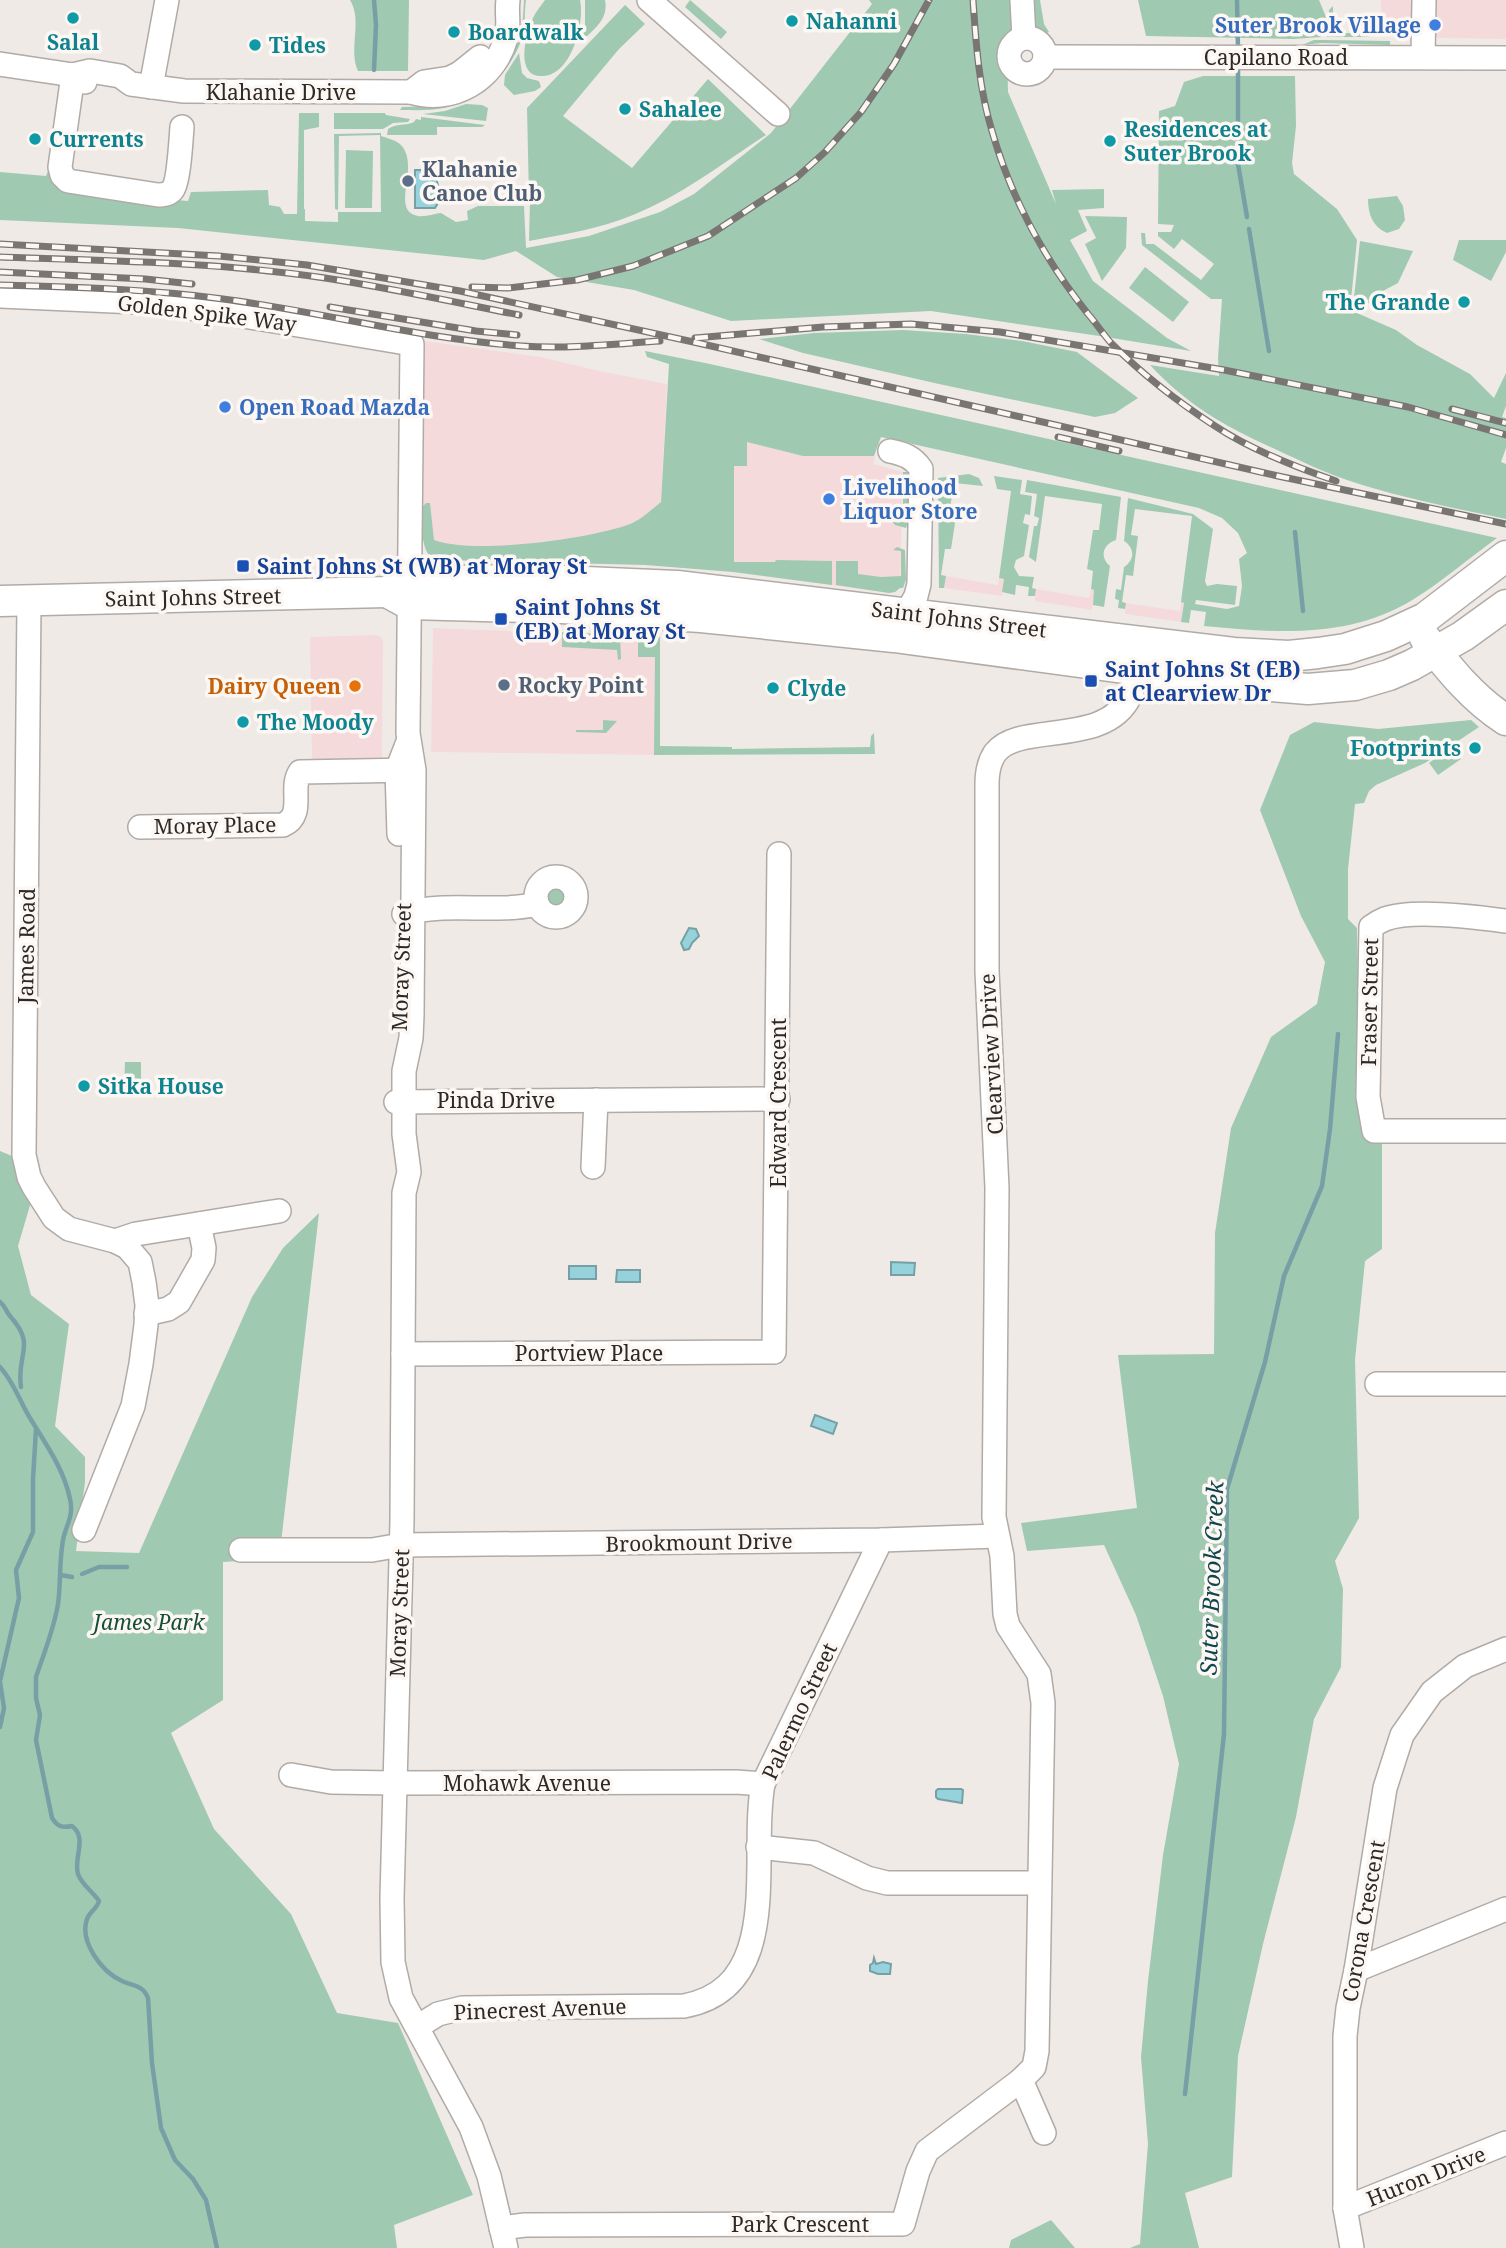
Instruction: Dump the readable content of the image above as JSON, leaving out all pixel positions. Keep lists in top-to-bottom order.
{
  "streets": {
    "main road": ["Saint Johns Street"],
    "street": [
      "Capilano Road",
      "Klahanie Drive",
      "Golden Spike Way",
      "Moray Place",
      "James Road",
      "Moray Street",
      "Fraser Street",
      "Clearview Drive",
      "Pinda Drive",
      "Edward Crescent",
      "Portview Place",
      "Brookmount Drive",
      "Palermo Street",
      "Mohawk Avenue",
      "Corona Crescent",
      "Pinecrest Avenue",
      "Huron Drive",
      "Park Crescent"
    ]
  },
  "crossings": [
    ["Golden Spike Way", "Moray Street"],
    ["Saint Johns Street", "James Road"],
    ["Saint Johns Street", "Moray Street"],
    ["Saint Johns Street", "Clearview Drive"],
    ["Moray Place", "Moray Street"],
    ["Moray Street", "Pinda Drive"],
    ["Moray Street", "Portview Place"],
    ["Moray Street", "Brookmount Drive"],
    ["Moray Street", "Mohawk Avenue"],
    ["Moray Street", "Pinecrest Avenue"],
    ["Moray Street", "Park Crescent"],
    ["Clearview Drive", "Brookmount Drive"],
    ["Clearview Drive", "Park Crescent"],
    ["Pinda Drive", "Edward Crescent"],
    ["Edward Crescent", "Portview Place"],
    ["Brookmount Drive", "Palermo Street"],
    ["Brookmount Drive", "Park Crescent"],
    ["Palermo Street", "Mohawk Avenue"],
    ["Palermo Street", "Pinecrest Avenue"],
    ["Corona Crescent", "Huron Drive"]
  ],
  "water": ["Suter Brook Creek"],
  "parks": ["James Park"],
  "places": {
    "other": [
      "Salal",
      "Nahanni",
      "Suter Brook Village",
      "Boardwalk",
      "Tides",
      "Sahalee",
      "Currents",
      "Residences at Suter Brook",
      "Klahanie Canoe Club",
      "The Grande",
      "Open Road Mazda",
      "Livelihood Liquor Store",
      "Rocky Point",
      "Dairy Queen",
      "Clyde",
      "The Moody",
      "Footprints",
      "Sitka House"
    ],
    "transit": ["Saint Johns St (WB) at Moray St", "Saint Johns St (EB) at Moray St", "Saint Johns St (EB) at Clearview Dr"]
  }
}
